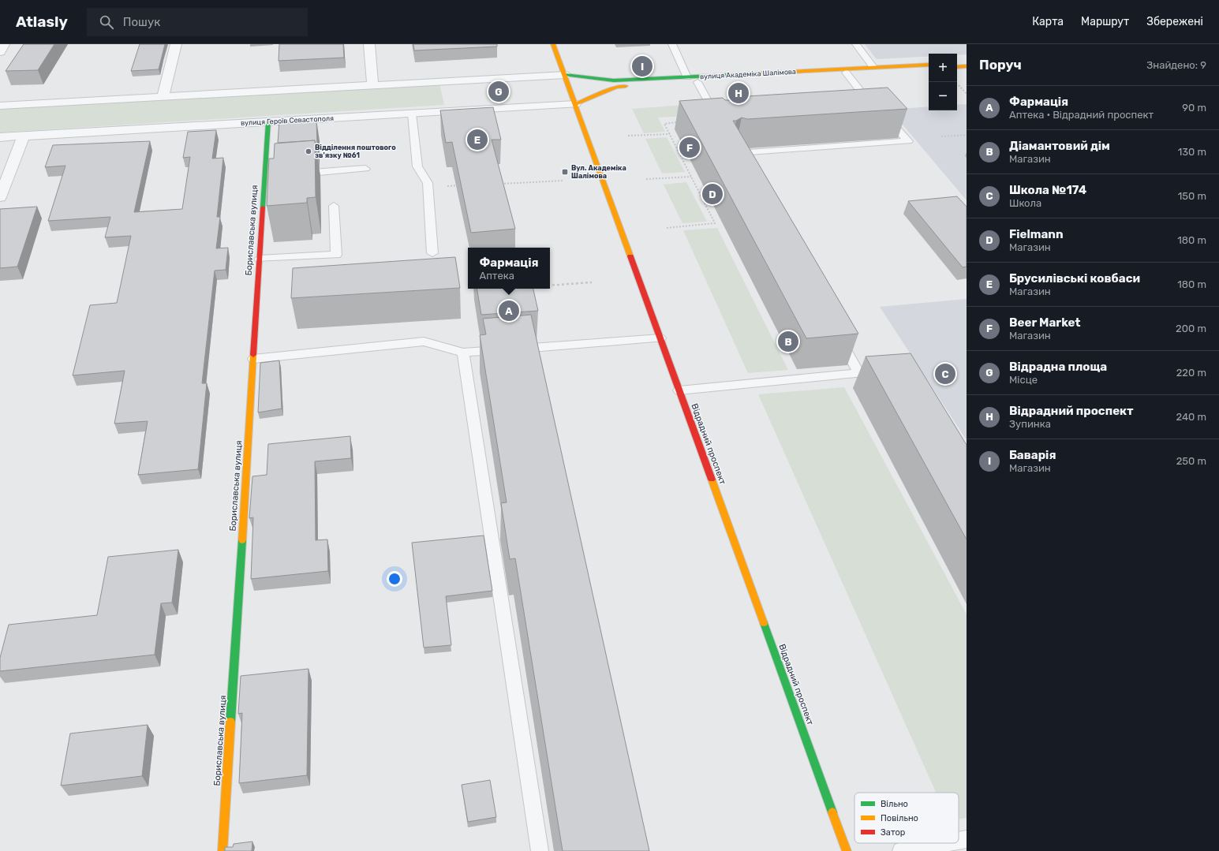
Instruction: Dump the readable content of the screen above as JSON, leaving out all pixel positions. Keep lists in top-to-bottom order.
{
  "streets": {
    "street": [
      "вулиця Академіка Шалімова",
      "вулиця Героїв Севастополя",
      "Бориславська вулиця",
      "Відрадний проспект"
    ]
  },
  "crossings": [
    ["вулиця Академіка Шалімова", "вулиця Героїв Севастополя"],
    ["вулиця Академіка Шалімова", "Відрадний проспект"],
    ["вулиця Героїв Севастополя", "Бориславська вулиця"],
    ["вулиця Героїв Севастополя", "Відрадний проспект"]
  ],
  "places": {
    "other": ["Відділення поштового зв'язку №61"],
    "transit": ["Вул. Академіка Шалімова"]
  },
  "legend": ["Вільно", "Повільно", "Затор"],
  "page": {
    "header": "Atlasly",
    "search": "Пошук",
    "nav": ["Карта", "Маршрут", "Збережені"],
    "heading": ["Поруч", "Знайдено: 9"],
    "map_buttons": ["+", "−"],
    "pins": [
      "I",
      "G",
      "H",
      "E",
      "F",
      "D",
      "A",
      "B",
      "C"
    ],
    "list": [
      {
        "mark": "A",
        "name": "Фармація",
        "note": "Аптека · Відрадний проспект",
        "value": "90 m"
      },
      {
        "mark": "B",
        "name": "Діамантовий дім",
        "note": "Магазин",
        "value": "130 m"
      },
      {
        "mark": "C",
        "name": "Школа №174",
        "note": "Школа",
        "value": "150 m"
      },
      {
        "mark": "D",
        "name": "Fielmann",
        "note": "Магазин",
        "value": "180 m"
      },
      {
        "mark": "E",
        "name": "Брусилівські ковбаси",
        "note": "Магазин",
        "value": "180 m"
      },
      {
        "mark": "F",
        "name": "Beer Market",
        "note": "Магазин",
        "value": "200 m"
      },
      {
        "mark": "G",
        "name": "Відрадна площа",
        "note": "Місце",
        "value": "220 m"
      },
      {
        "mark": "H",
        "name": "Відрадний проспект",
        "note": "Зупинка",
        "value": "240 m"
      },
      {
        "mark": "I",
        "name": "Баварія",
        "note": "Магазин",
        "value": "250 m"
      }
    ],
    "popup": ["Фармація", "Аптека"]
  }
}
